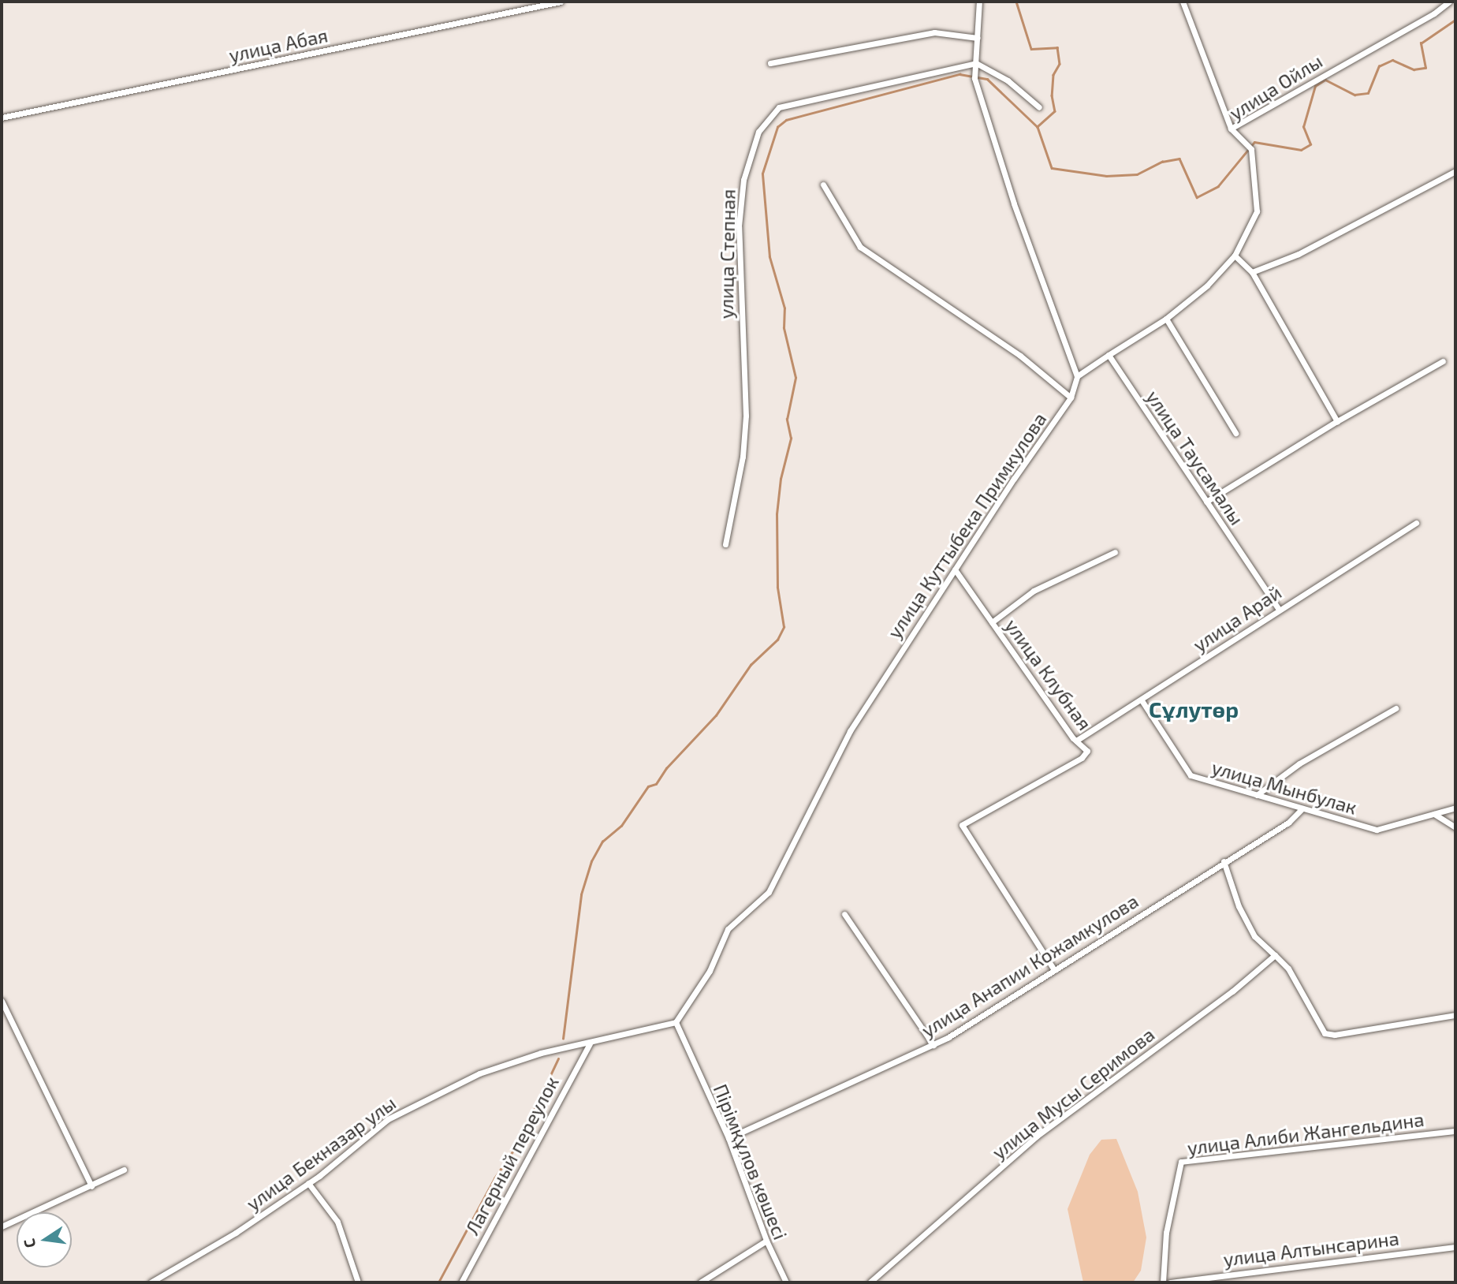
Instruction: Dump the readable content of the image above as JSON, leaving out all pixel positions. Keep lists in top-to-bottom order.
{
  "streets": {
    "street": [
      "улица Абая",
      "улица Ойлы",
      "улица Степная",
      "улица Таусамалы",
      "улица Куттыбека Примкулова",
      "улица Арай",
      "улица Клубная",
      "улица Мынбулак",
      "улица Анапии Кожамкулова",
      "улица Мусы Серимова",
      "улица Алиби Жангельдина",
      "улица Бекназар улы",
      "Лагерный переулок",
      "Пірімқұлов көшесі",
      "улица Алтынсарина"
    ]
  },
  "crossings": [
    ["улица Ойлы", "улица Таусамалы"],
    ["улица Таусамалы", "улица Арай"],
    ["улица Куттыбека Примкулова", "улица Клубная"],
    ["улица Куттыбека Примкулова", "улица Бекназар улы"],
    ["улица Куттыбека Примкулова", "Пірімқұлов көшесі"],
    ["улица Арай", "улица Клубная"],
    ["улица Арай", "улица Мынбулак"],
    ["улица Клубная", "улица Анапии Кожамкулова"],
    ["улица Мынбулак", "улица Анапии Кожамкулова"],
    ["улица Анапии Кожамкулова", "Пірімқұлов көшесі"],
    ["улица Бекназар улы", "Лагерный переулок"],
    ["улица Бекназар улы", "Пірімқұлов көшесі"]
  ],
  "districts": ["Сұлутөр"],
  "north": "left"
}
